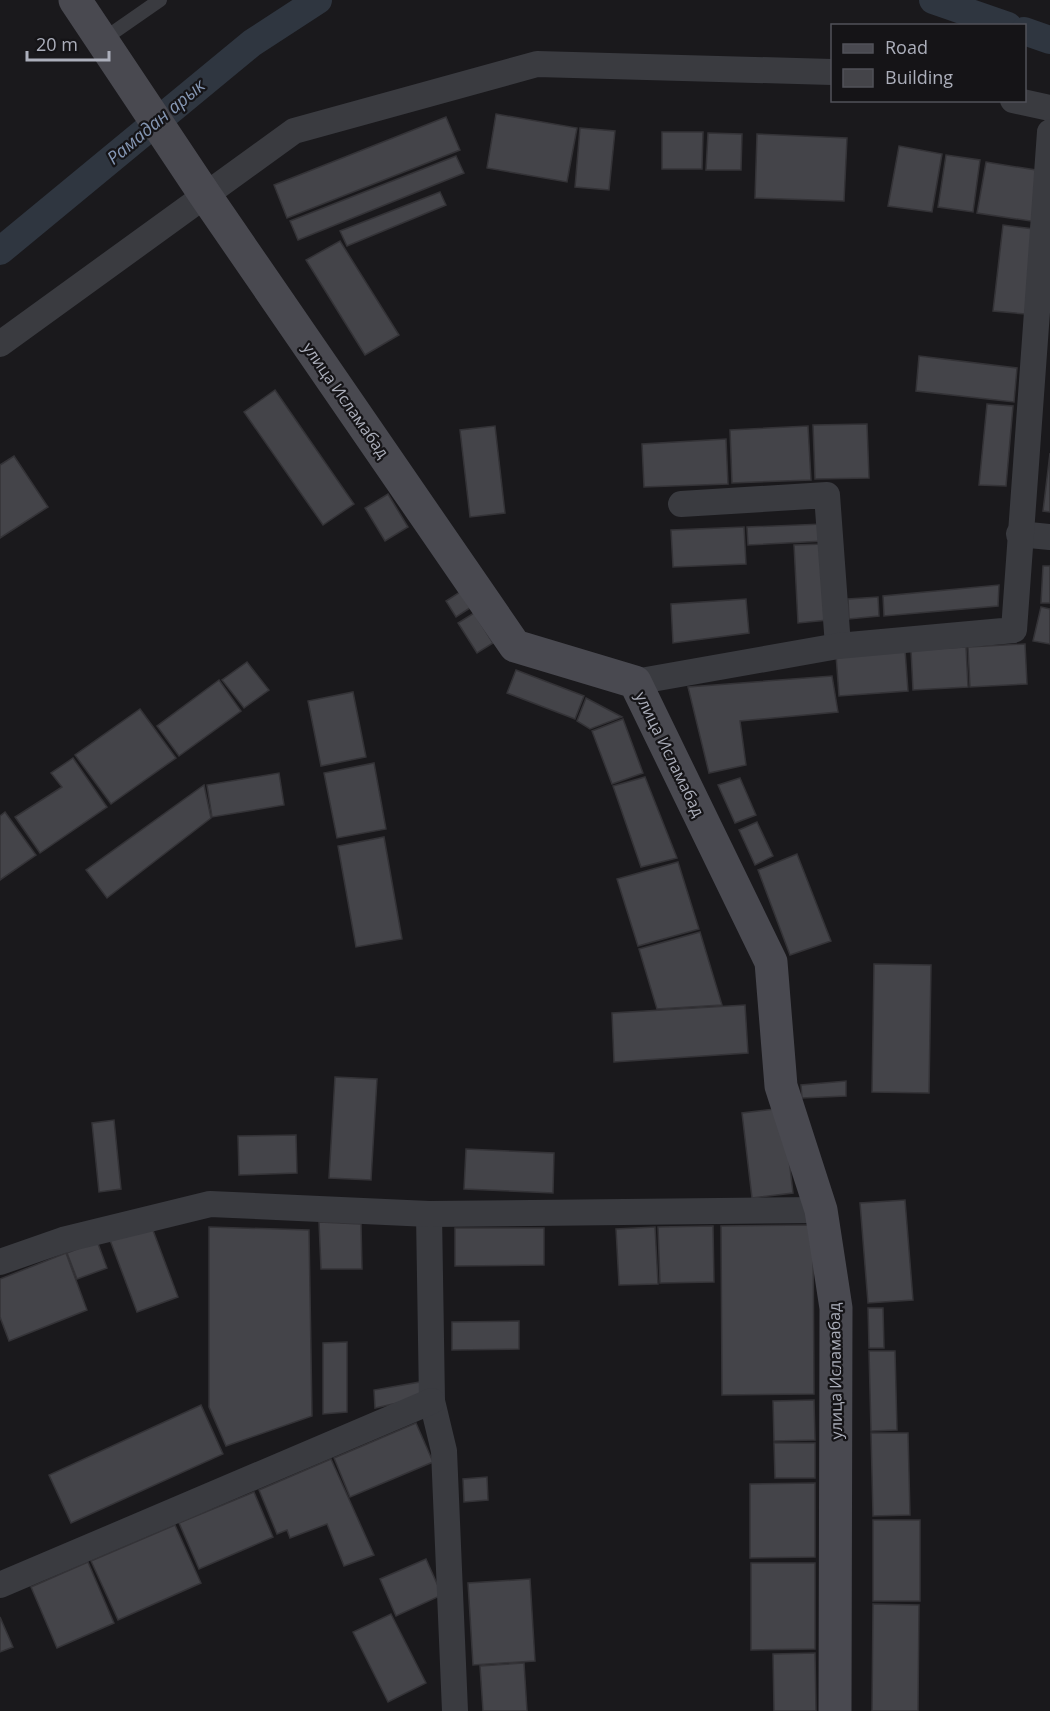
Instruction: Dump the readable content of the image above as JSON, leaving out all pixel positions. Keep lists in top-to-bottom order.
{
  "streets": {
    "street": ["улица Исламабад"]
  },
  "water": ["Рамадан арык"],
  "legend": ["Road", "Building"],
  "scale_bar": "20 m"
}
